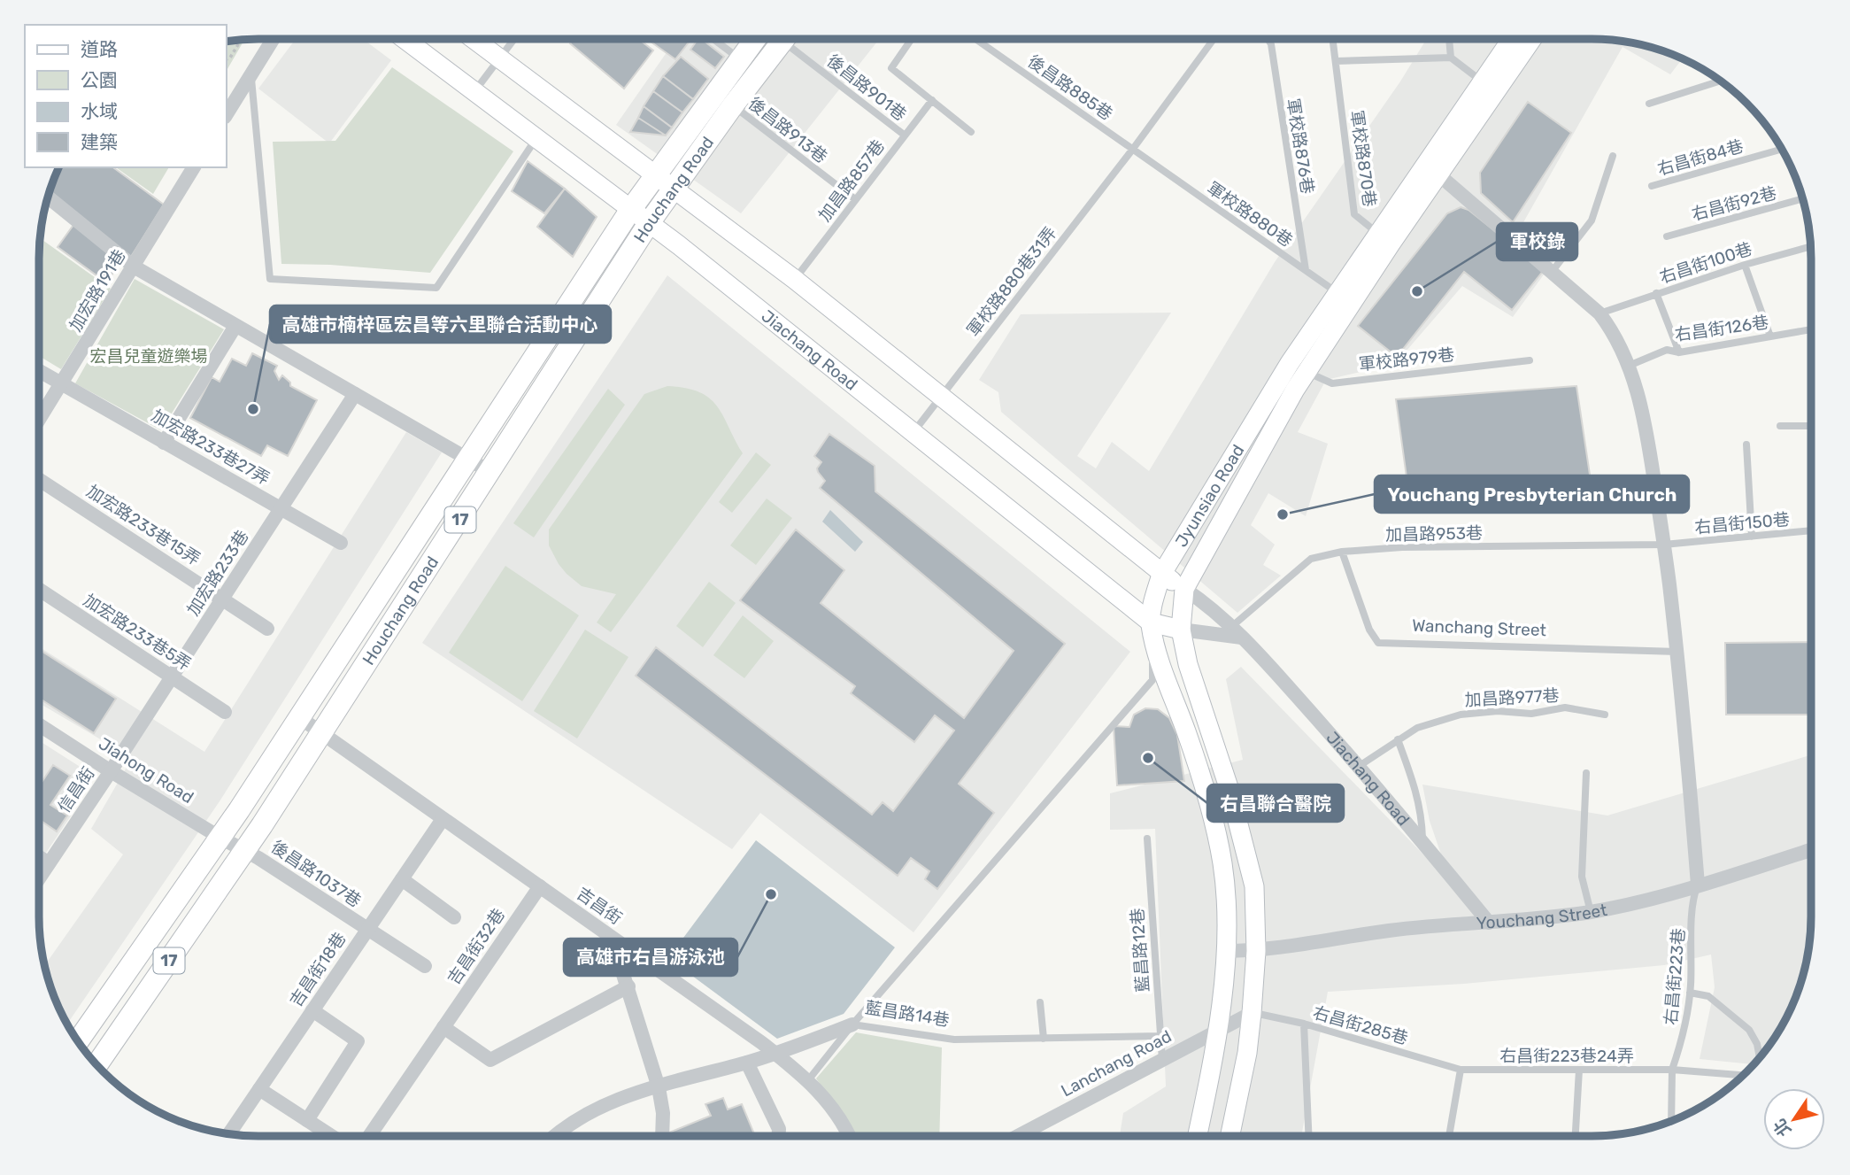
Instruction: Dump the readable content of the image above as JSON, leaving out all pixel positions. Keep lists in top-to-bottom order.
{
  "streets": {
    "main road": ["Houchang Road", "17"],
    "street": [
      "加宏路191巷",
      "Jiachang Road",
      "加宏路233巷27弄",
      "Jyunsiao Road",
      "加宏路233巷15弄",
      "加宏路233巷",
      "加宏路233巷5弄",
      "Jiahong Road",
      "信昌街",
      "後昌路1037巷",
      "吉昌街",
      "Youchang Street",
      "吉昌街32巷",
      "吉昌街18巷",
      "藍昌路14巷",
      "Lanchang Road"
    ],
    "lane": [
      "後昌路901巷",
      "後昌路885巷",
      "後昌路913巷",
      "軍校路876巷",
      "右昌街84巷",
      "軍校路870巷",
      "加昌路857巷",
      "右昌街92巷",
      "軍校路880巷",
      "右昌街100巷",
      "軍校路880巷31弄",
      "右昌街126巷",
      "軍校路979巷",
      "右昌街150巷",
      "加昌路953巷",
      "Wanchang Street",
      "加昌路977巷",
      "藍昌路12巷",
      "右昌街223巷",
      "右昌街285巷",
      "右昌街223巷24弄"
    ]
  },
  "crossings": [
    ["後昌路901巷", "加昌路857巷"],
    ["後昌路885巷", "軍校路880巷"],
    ["後昌路885巷", "軍校路880巷31弄"],
    ["後昌路913巷", "加昌路857巷"],
    ["後昌路913巷", "Houchang Road"],
    ["軍校路876巷", "軍校路880巷"],
    ["軍校路870巷", "Jyunsiao Road"],
    ["加昌路857巷", "Jiachang Road"],
    ["Houchang Road", "Jiachang Road"],
    ["Houchang Road", "Jiahong Road"],
    ["Houchang Road", "後昌路1037巷"],
    ["Houchang Road", "吉昌街"],
    ["軍校路880巷", "軍校路880巷31弄"],
    ["軍校路880巷", "Jyunsiao Road"],
    ["軍校路880巷31弄", "Jiachang Road"],
    ["加宏路191巷", "加宏路233巷27弄"],
    ["Jiachang Road", "Jyunsiao Road"],
    ["Jiachang Road", "加昌路953巷"],
    ["Jiachang Road", "加昌路977巷"],
    ["Jiachang Road", "Youchang Street"],
    ["軍校路979巷", "Jyunsiao Road"],
    ["加宏路233巷27弄", "加宏路233巷"],
    ["Jyunsiao Road", "Youchang Street"],
    ["Jyunsiao Road", "Lanchang Road"],
    ["右昌街150巷", "加昌路953巷"],
    ["加宏路233巷15弄", "加宏路233巷"],
    ["加昌路953巷", "Wanchang Street"],
    ["加宏路233巷", "加宏路233巷5弄"],
    ["加宏路233巷", "Jiahong Road"],
    ["加宏路233巷", "信昌街"],
    ["Jiahong Road", "信昌街"],
    ["Jiahong Road", "後昌路1037巷"],
    ["後昌路1037巷", "吉昌街18巷"],
    ["吉昌街", "吉昌街32巷"],
    ["吉昌街", "吉昌街18巷"],
    ["吉昌街", "藍昌路14巷"],
    ["Youchang Street", "右昌街223巷"],
    ["藍昌路12巷", "藍昌路14巷"],
    ["藍昌路12巷", "Lanchang Road"],
    ["右昌街223巷", "右昌街223巷24弄"],
    ["右昌街285巷", "右昌街223巷24弄"],
    ["右昌街285巷", "Lanchang Road"]
  ],
  "parks": ["宏昌兒童遊樂場"],
  "places": [
    "軍校錄",
    "高雄市楠梓區宏昌等六里聯合活動中心",
    "Youchang Presbyterian Church",
    "右昌聯合醫院",
    "高雄市右昌游泳池"
  ],
  "legend": [
    "道路",
    "公園",
    "水域",
    "建築"
  ],
  "north": "bottom left"
}
